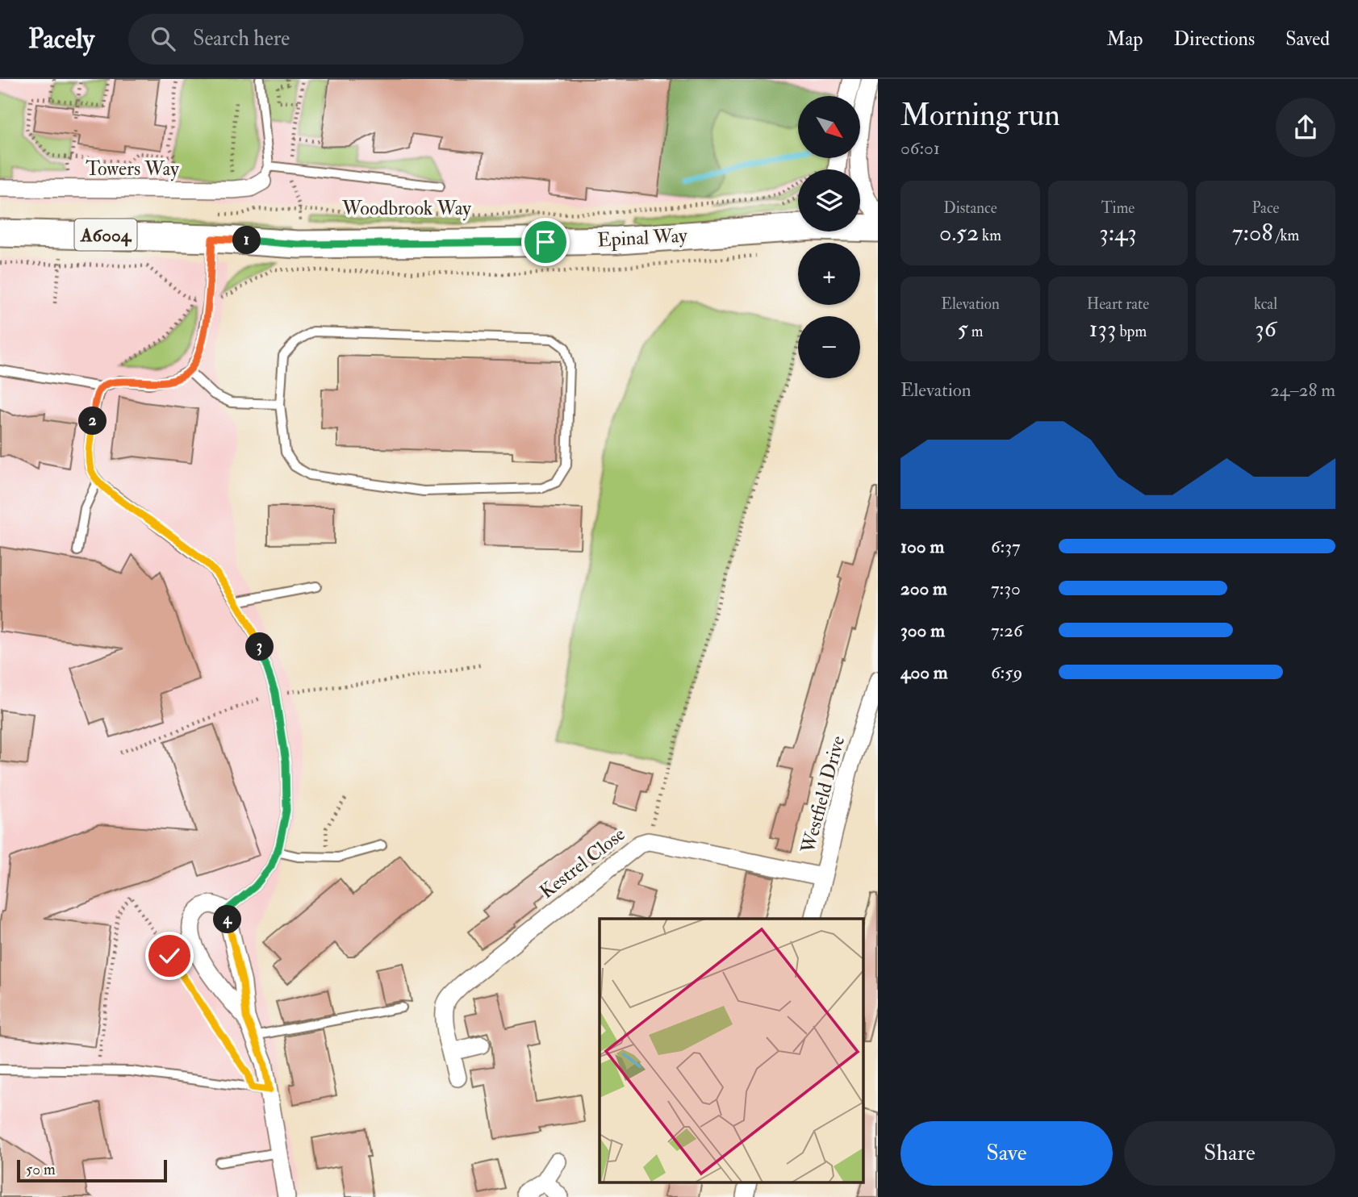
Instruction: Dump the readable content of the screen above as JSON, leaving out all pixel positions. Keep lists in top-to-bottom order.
{
  "streets": {
    "main road": ["A6004", "Epinal Way"],
    "street": ["Towers Way", "Westfield Drive", "Kestrel Close"]
  },
  "crossings": [
    ["Westfield Drive", "Kestrel Close"]
  ],
  "scale_bar": "50 m",
  "north": "bottom right",
  "page": {
    "header": "Pacely",
    "search": "Search here",
    "nav": ["Map", "Directions", "Saved"],
    "heading": ["Morning run", "06:01"],
    "map_buttons": ["+", "−"],
    "stats": [
      ["Distance", "0.52 km"],
      ["Time", "3:43"],
      ["Pace", "7:08 /km"],
      ["Elevation", "5 m"],
      ["Heart rate", "133 bpm"],
      ["kcal", "36"]
    ],
    "pins": [
      "1",
      "2",
      "3",
      "4"
    ],
    "chart": ["Elevation", "24–28 m"],
    "list": [
      {
        "name": "100 m",
        "note": "6:37"
      },
      {
        "name": "200 m",
        "note": "7:30"
      },
      {
        "name": "300 m",
        "note": "7:26"
      },
      {
        "name": "400 m",
        "note": "6:59"
      }
    ],
    "buttons": ["Save", "Share"],
    "scale": "50 m"
  }
}
